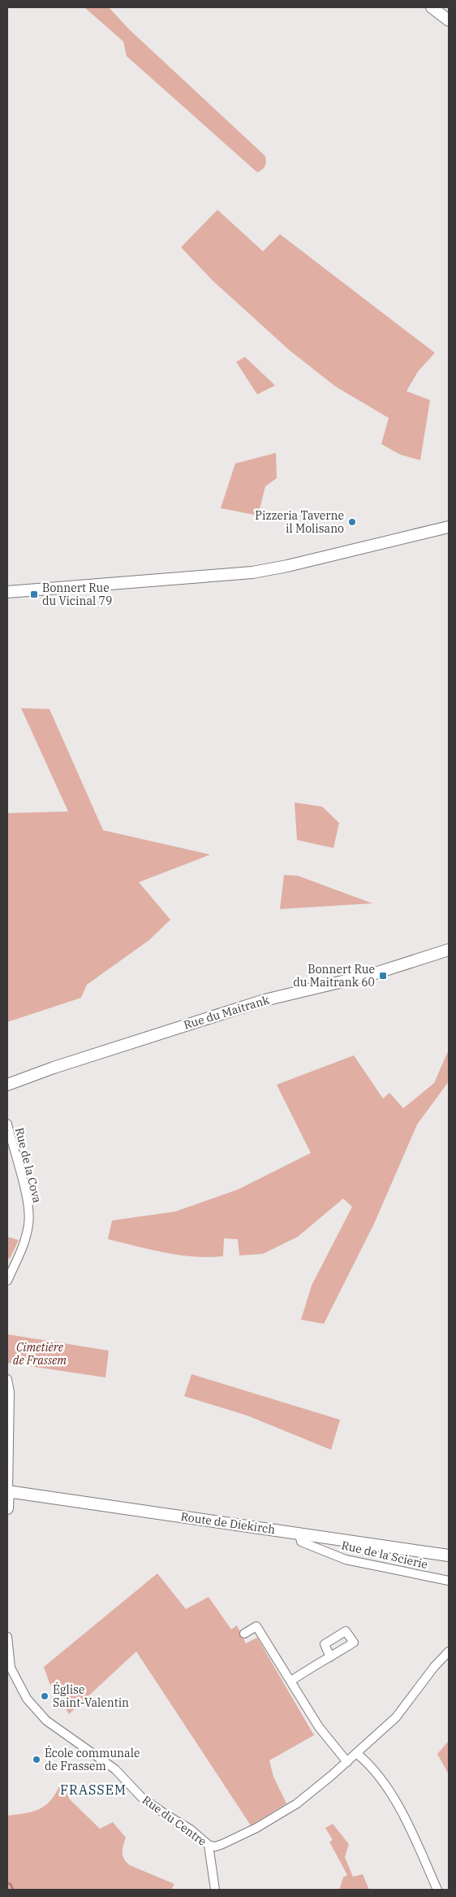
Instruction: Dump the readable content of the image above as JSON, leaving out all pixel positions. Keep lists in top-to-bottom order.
{
  "streets": {
    "street": [
      "Rue du Maitrank",
      "Rue de la Cova",
      "Route de Diekirch",
      "Rue de la Scierie",
      "Rue du Centre"
    ]
  },
  "crossings": [
    ["Route de Diekirch", "Rue de la Scierie"]
  ],
  "districts": ["FRASSEM"],
  "parks": ["Cimetière de Frassem"],
  "places": {
    "other": ["Pizzeria Taverne il Molisano", "Église Saint-Valentin", "École communale de Frassem"],
    "transit": ["Bonnert Rue du Vicinal 79", "Bonnert Rue du Maitrank 60"]
  }
}
